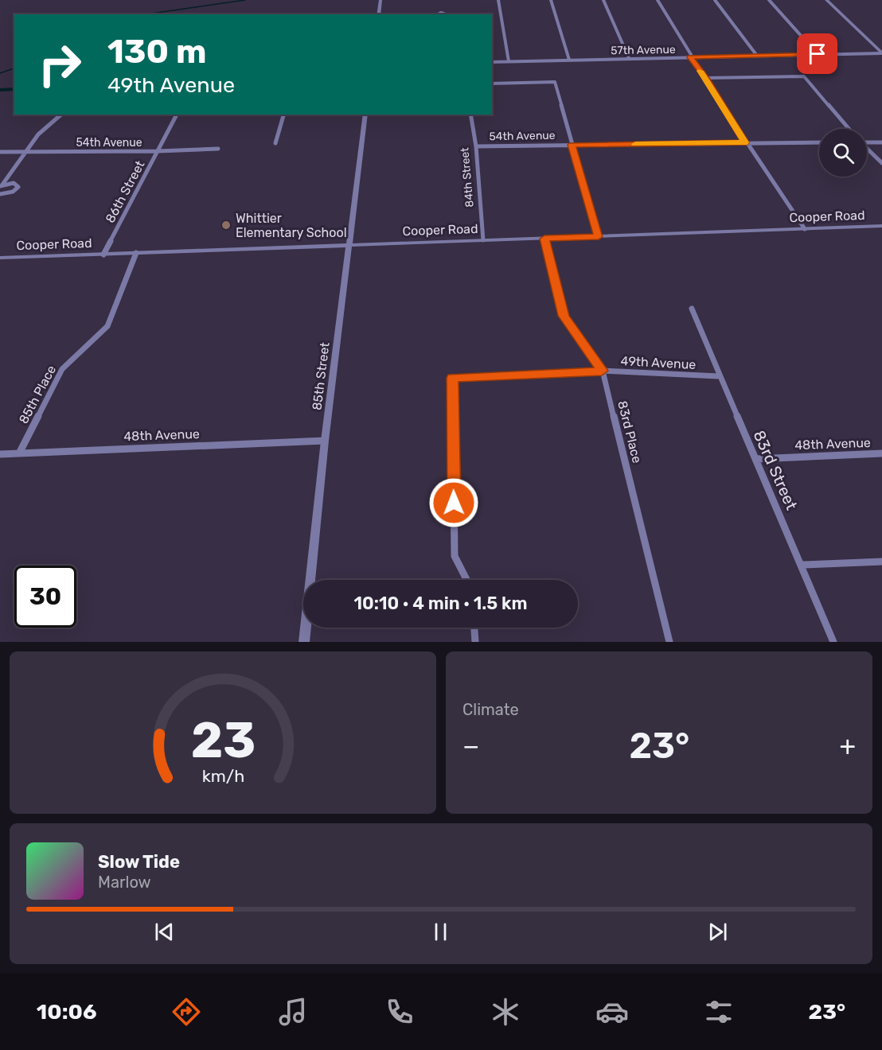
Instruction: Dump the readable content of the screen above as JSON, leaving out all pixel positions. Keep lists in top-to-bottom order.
{
  "streets": {
    "street": [
      "57th Avenue",
      "54th Avenue",
      "84th Street",
      "86th Street",
      "Cooper Road",
      "49th Avenue",
      "85th Street",
      "85th Place",
      "83rd Place",
      "48th Avenue",
      "83rd Street"
    ]
  },
  "crossings": [
    ["54th Avenue", "84th Street"],
    ["54th Avenue", "86th Street"],
    ["84th Street", "Cooper Road"],
    ["86th Street", "Cooper Road"],
    ["Cooper Road", "85th Street"],
    ["Cooper Road", "85th Place"],
    ["Cooper Road", "83rd Place"],
    ["49th Avenue", "83rd Place"],
    ["49th Avenue", "83rd Street"],
    ["85th Street", "48th Avenue"],
    ["85th Place", "48th Avenue"],
    ["48th Avenue", "83rd Street"]
  ],
  "places": ["Whittier Elementary School"],
  "page": {
    "turn": ["130 m", "49th Avenue"],
    "limit": "30",
    "trip": "10:10 · 4 min · 1.5 km",
    "tile": "Climate",
    "heat": ["−", "23°", "+"],
    "song": ["Slow Tide", "Marlow"],
    "tabs": ["10:06", "23°"],
    "gauge": ["23", "km/h"]
  }
}
